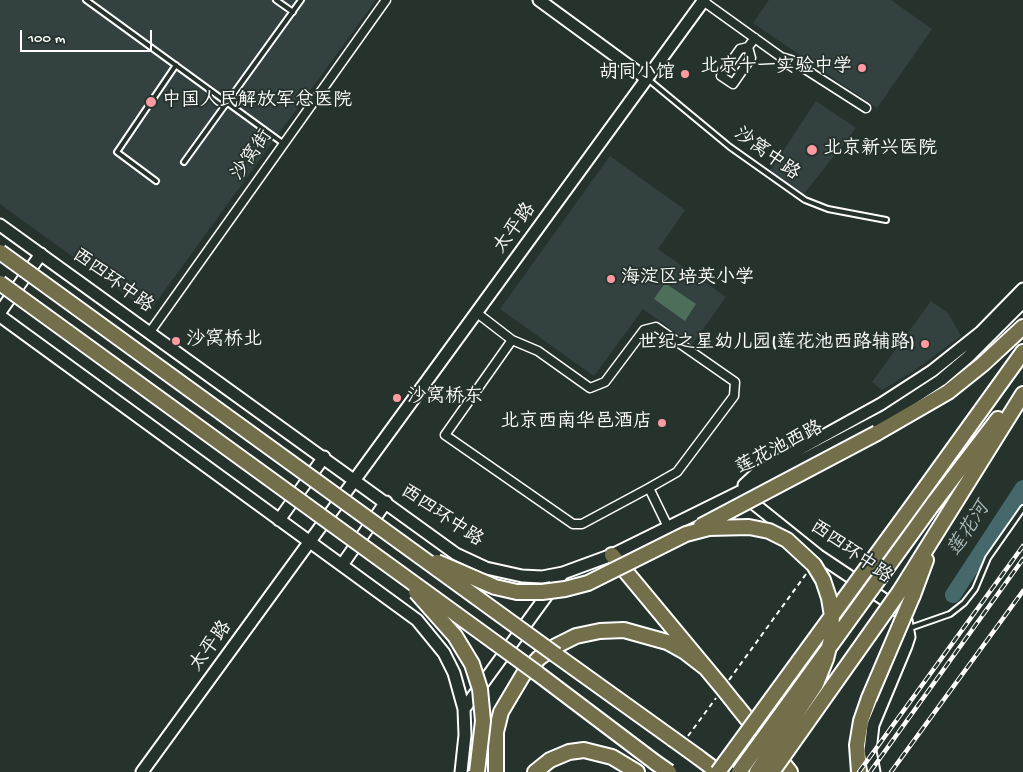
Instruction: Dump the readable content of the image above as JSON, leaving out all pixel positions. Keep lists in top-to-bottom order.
{
  "streets": {
    "street": [
      "沙窝街",
      "太平路",
      "西四环中路",
      "莲花池西路"
    ],
    "lane": ["沙窝中路"]
  },
  "crossings": [
    ["沙窝中路", "太平路"],
    ["沙窝街", "西四环中路"],
    ["太平路", "西四环中路"],
    ["西四环中路", "莲花池西路"]
  ],
  "water": ["莲花河"],
  "places": [
    "北京十一实验中学",
    "胡同小馆",
    "中国人民解放军总医院",
    "北京新兴医院",
    "海淀区培英小学",
    "沙窝桥北",
    "世纪之星幼儿园(莲花池西路辅路)",
    "沙窝桥东",
    "北京西南华邑酒店"
  ],
  "scale_bar": "100 m"
}
